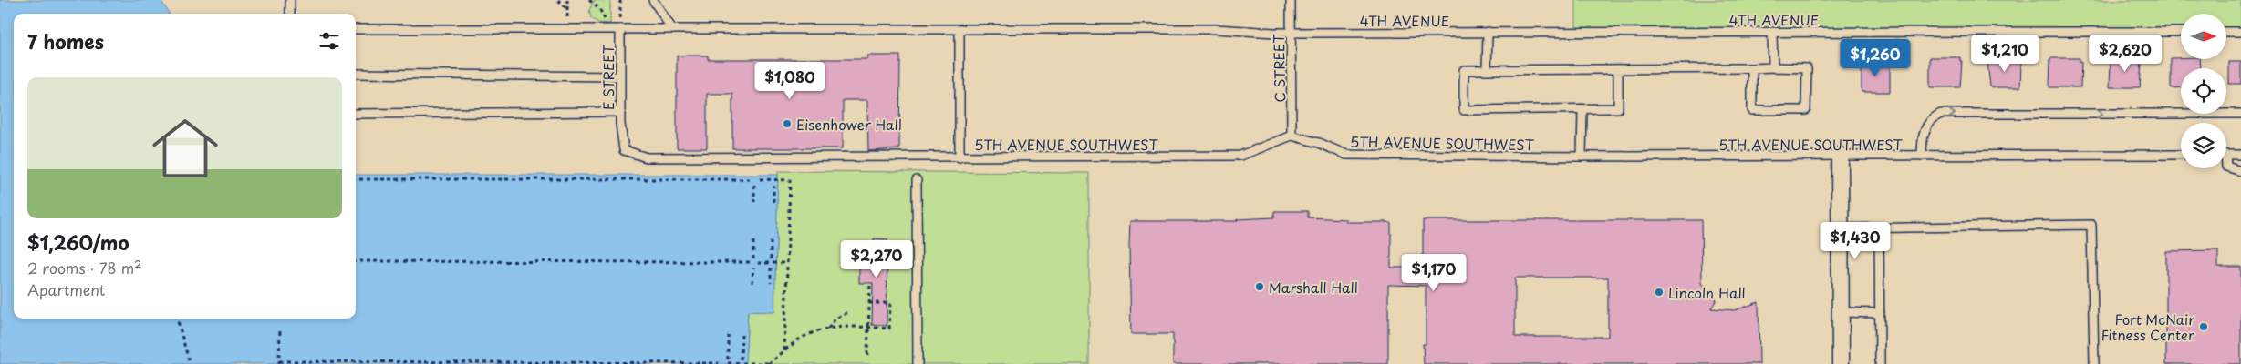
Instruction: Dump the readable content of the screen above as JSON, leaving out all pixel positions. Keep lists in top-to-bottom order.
{
  "streets": {
    "lane": [
      "4TH AVENUE",
      "C STREET",
      "E STREET",
      "5TH AVENUE SOUTHWEST"
    ]
  },
  "crossings": [
    ["4TH AVENUE", "C STREET"],
    ["4TH AVENUE", "E STREET"],
    ["C STREET", "5TH AVENUE SOUTHWEST"],
    ["E STREET", "5TH AVENUE SOUTHWEST"]
  ],
  "places": [
    "Eisenhower Hall",
    "Marshall Hall",
    "Lincoln Hall",
    "Fort McNair Fitness Center"
  ],
  "north": "right",
  "page": {
    "heading": "7 homes",
    "price": [
      "$1,210",
      "$2,620",
      "$1,260",
      "$1,080",
      "$1,430",
      "$2,270",
      "$1,170"
    ],
    "list": [
      {
        "name": "$1,260/mo",
        "note": "2 rooms · 78 m² · Apartment"
      }
    ]
  }
}
